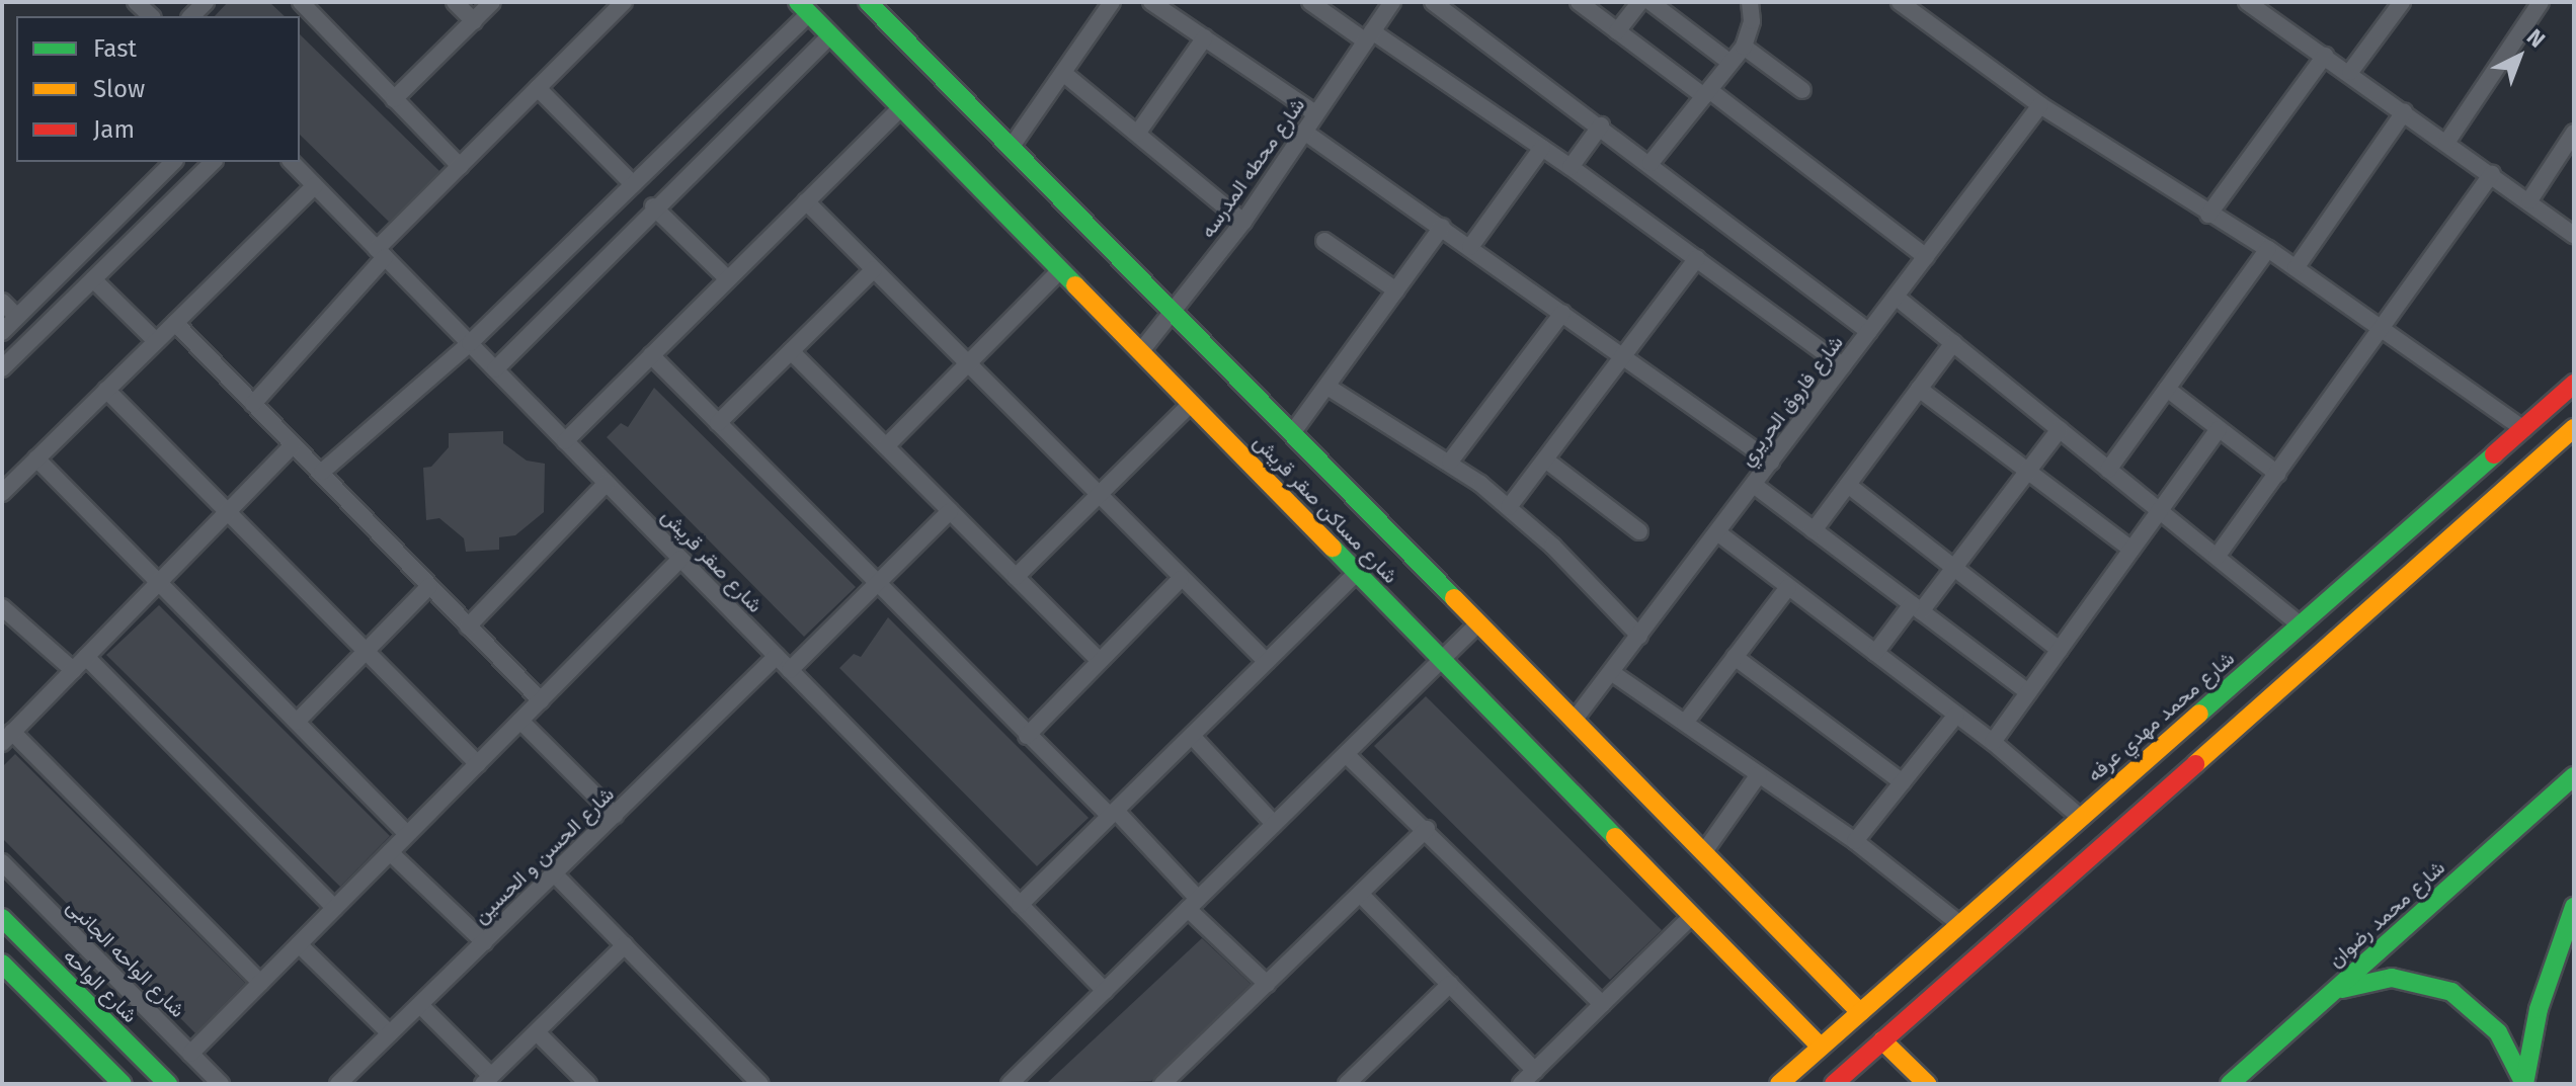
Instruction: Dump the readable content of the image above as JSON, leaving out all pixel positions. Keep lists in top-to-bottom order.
{
  "streets": {
    "street": [
      "شارع محطه المدرسه",
      "شارع فاروق الحريري",
      "شارع مساكن صقر قريش",
      "شارع صقر قريش",
      "شارع محمد مهدي عرفه",
      "شارع الحسن و الحسين",
      "شارع محمد رضوان",
      "شارع الواحه الجانبى",
      "شارع الواحه"
    ]
  },
  "crossings": [
    ["شارع محطه المدرسه", "شارع مساكن صقر قريش"],
    ["شارع فاروق الحريري", "شارع مساكن صقر قريش"],
    ["شارع مساكن صقر قريش", "شارع محمد مهدي عرفه"],
    ["شارع صقر قريش", "شارع الحسن و الحسين"]
  ],
  "legend": ["Fast", "Slow", "Jam"],
  "north": "top right"
}
